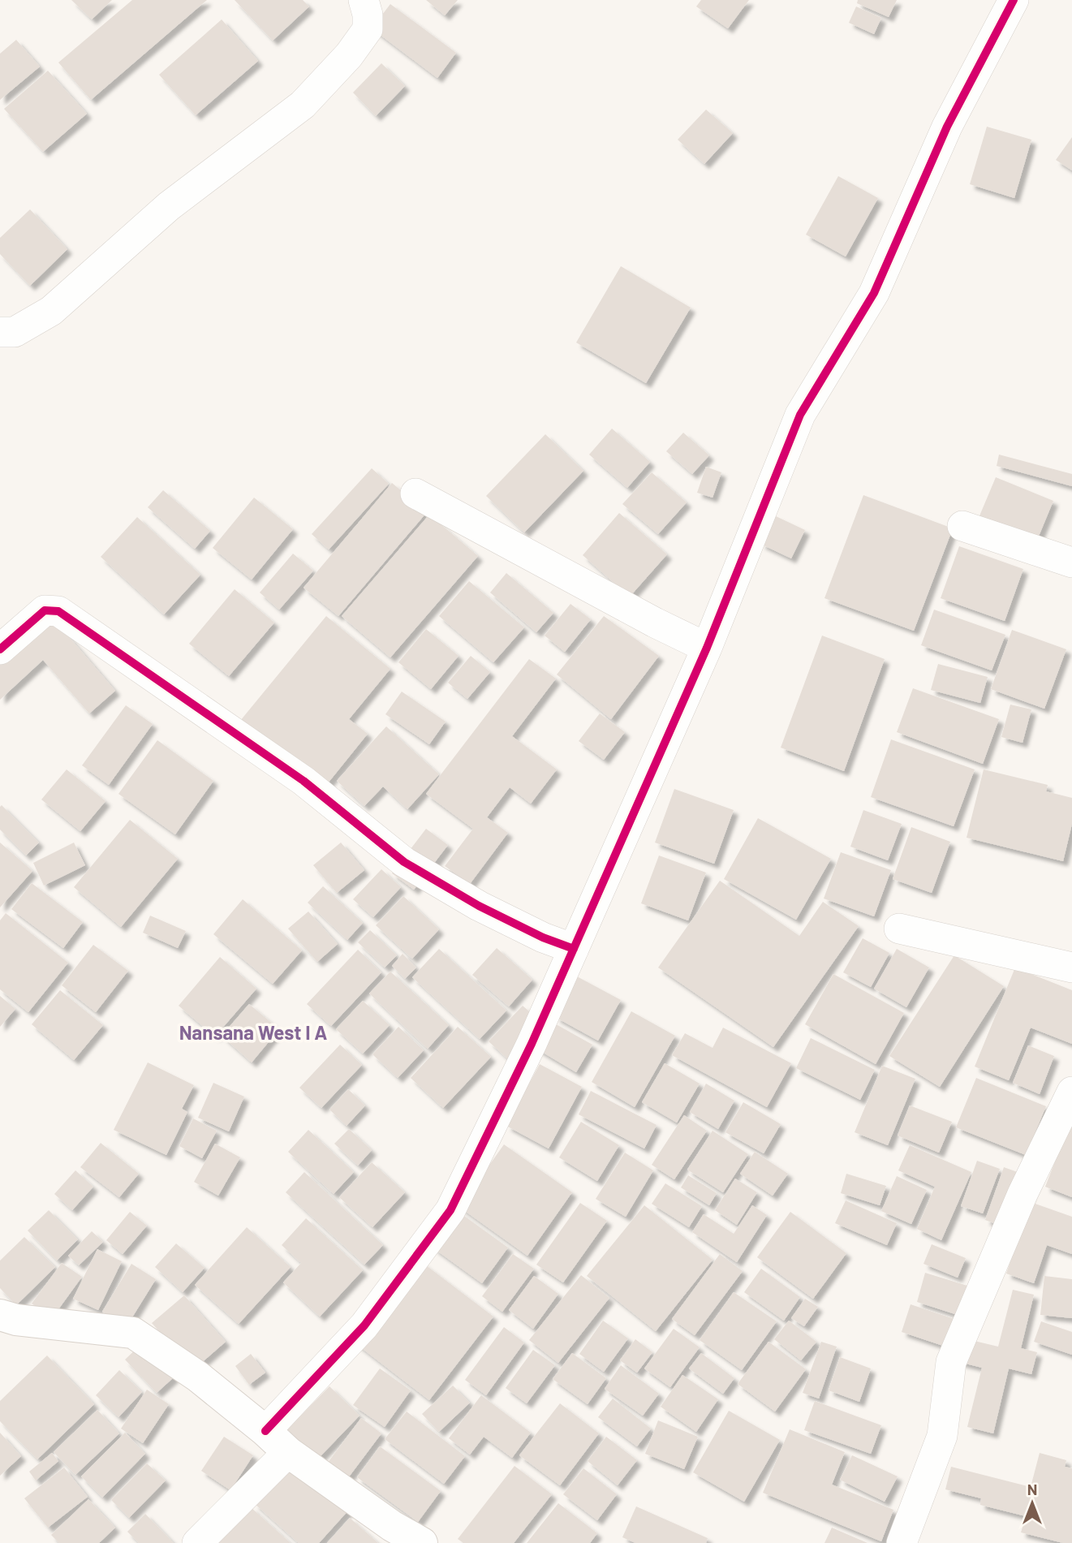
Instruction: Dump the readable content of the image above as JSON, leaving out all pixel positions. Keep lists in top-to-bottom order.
{
  "districts": ["Nansana West I A"],
  "north": "top"
}
